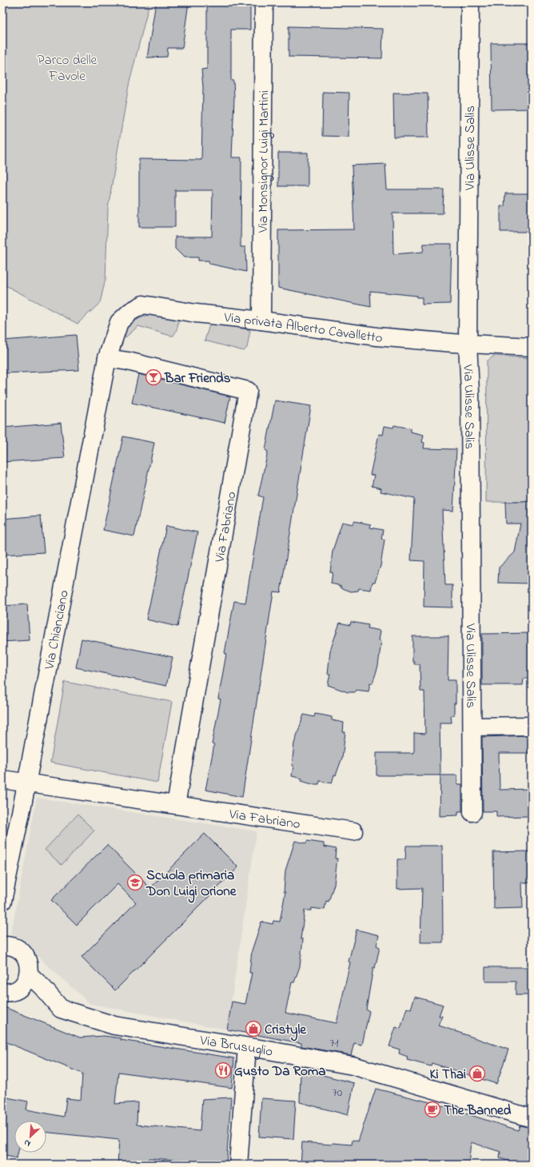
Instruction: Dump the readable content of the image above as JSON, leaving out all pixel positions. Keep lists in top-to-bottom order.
{
  "streets": {
    "street": [
      "Via Ulisse Salis",
      "Via Monsignor Luigi Martini",
      "Via privata Alberto Cavalletto",
      "Via Fabriano",
      "Via Chianciano",
      "Via Brusuglio"
    ]
  },
  "crossings": [
    ["Via Ulisse Salis", "Via privata Alberto Cavalletto"],
    ["Via Monsignor Luigi Martini", "Via privata Alberto Cavalletto"],
    ["Via privata Alberto Cavalletto", "Via Fabriano"],
    ["Via privata Alberto Cavalletto", "Via Chianciano"],
    ["Via Fabriano", "Via Chianciano"]
  ],
  "parks": ["Parco delle Favole"],
  "places": {
    "bar": ["Bar Friends"],
    "school or university": ["Scuola primaria Don Luigi Orione"],
    "shop": ["Cristyle", "Ki Thai"],
    "restaurant": ["Gusto Da Roma"],
    "cafe": ["The Banned"]
  },
  "house_numbers": ["71", "70"],
  "north": "bottom left"
}
